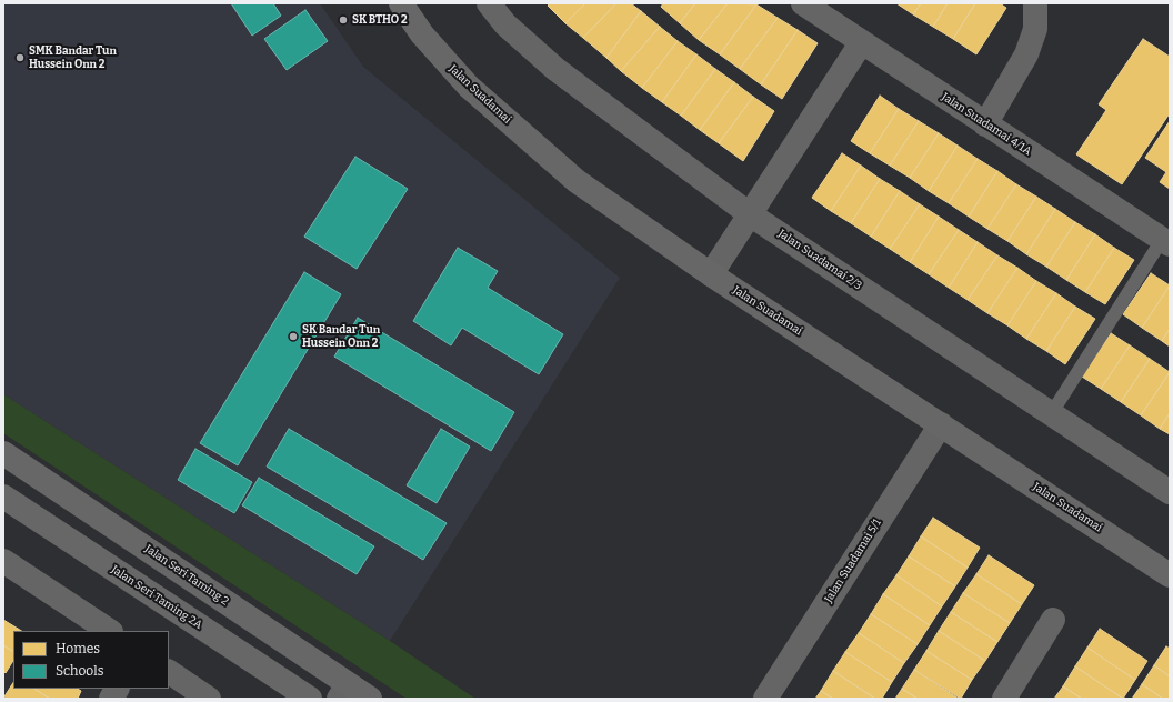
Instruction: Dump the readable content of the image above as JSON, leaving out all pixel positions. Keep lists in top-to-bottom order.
{
  "streets": {
    "street": [
      "Jalan Suadamai",
      "Jalan Suadamai 4/1A",
      "Jalan Suadamai 2/3",
      "Jalan Suadamai 5/1",
      "Jalan Seri Taming 2",
      "Jalan Seri Taming 2A"
    ]
  },
  "crossings": [
    ["Jalan Suadamai", "Jalan Suadamai 5/1"]
  ],
  "places": ["SK BTHO 2", "SMK Bandar Tun Hussein Onn 2", "SK Bandar Tun Hussein Onn 2"],
  "legend": ["Homes", "Schools"]
}
